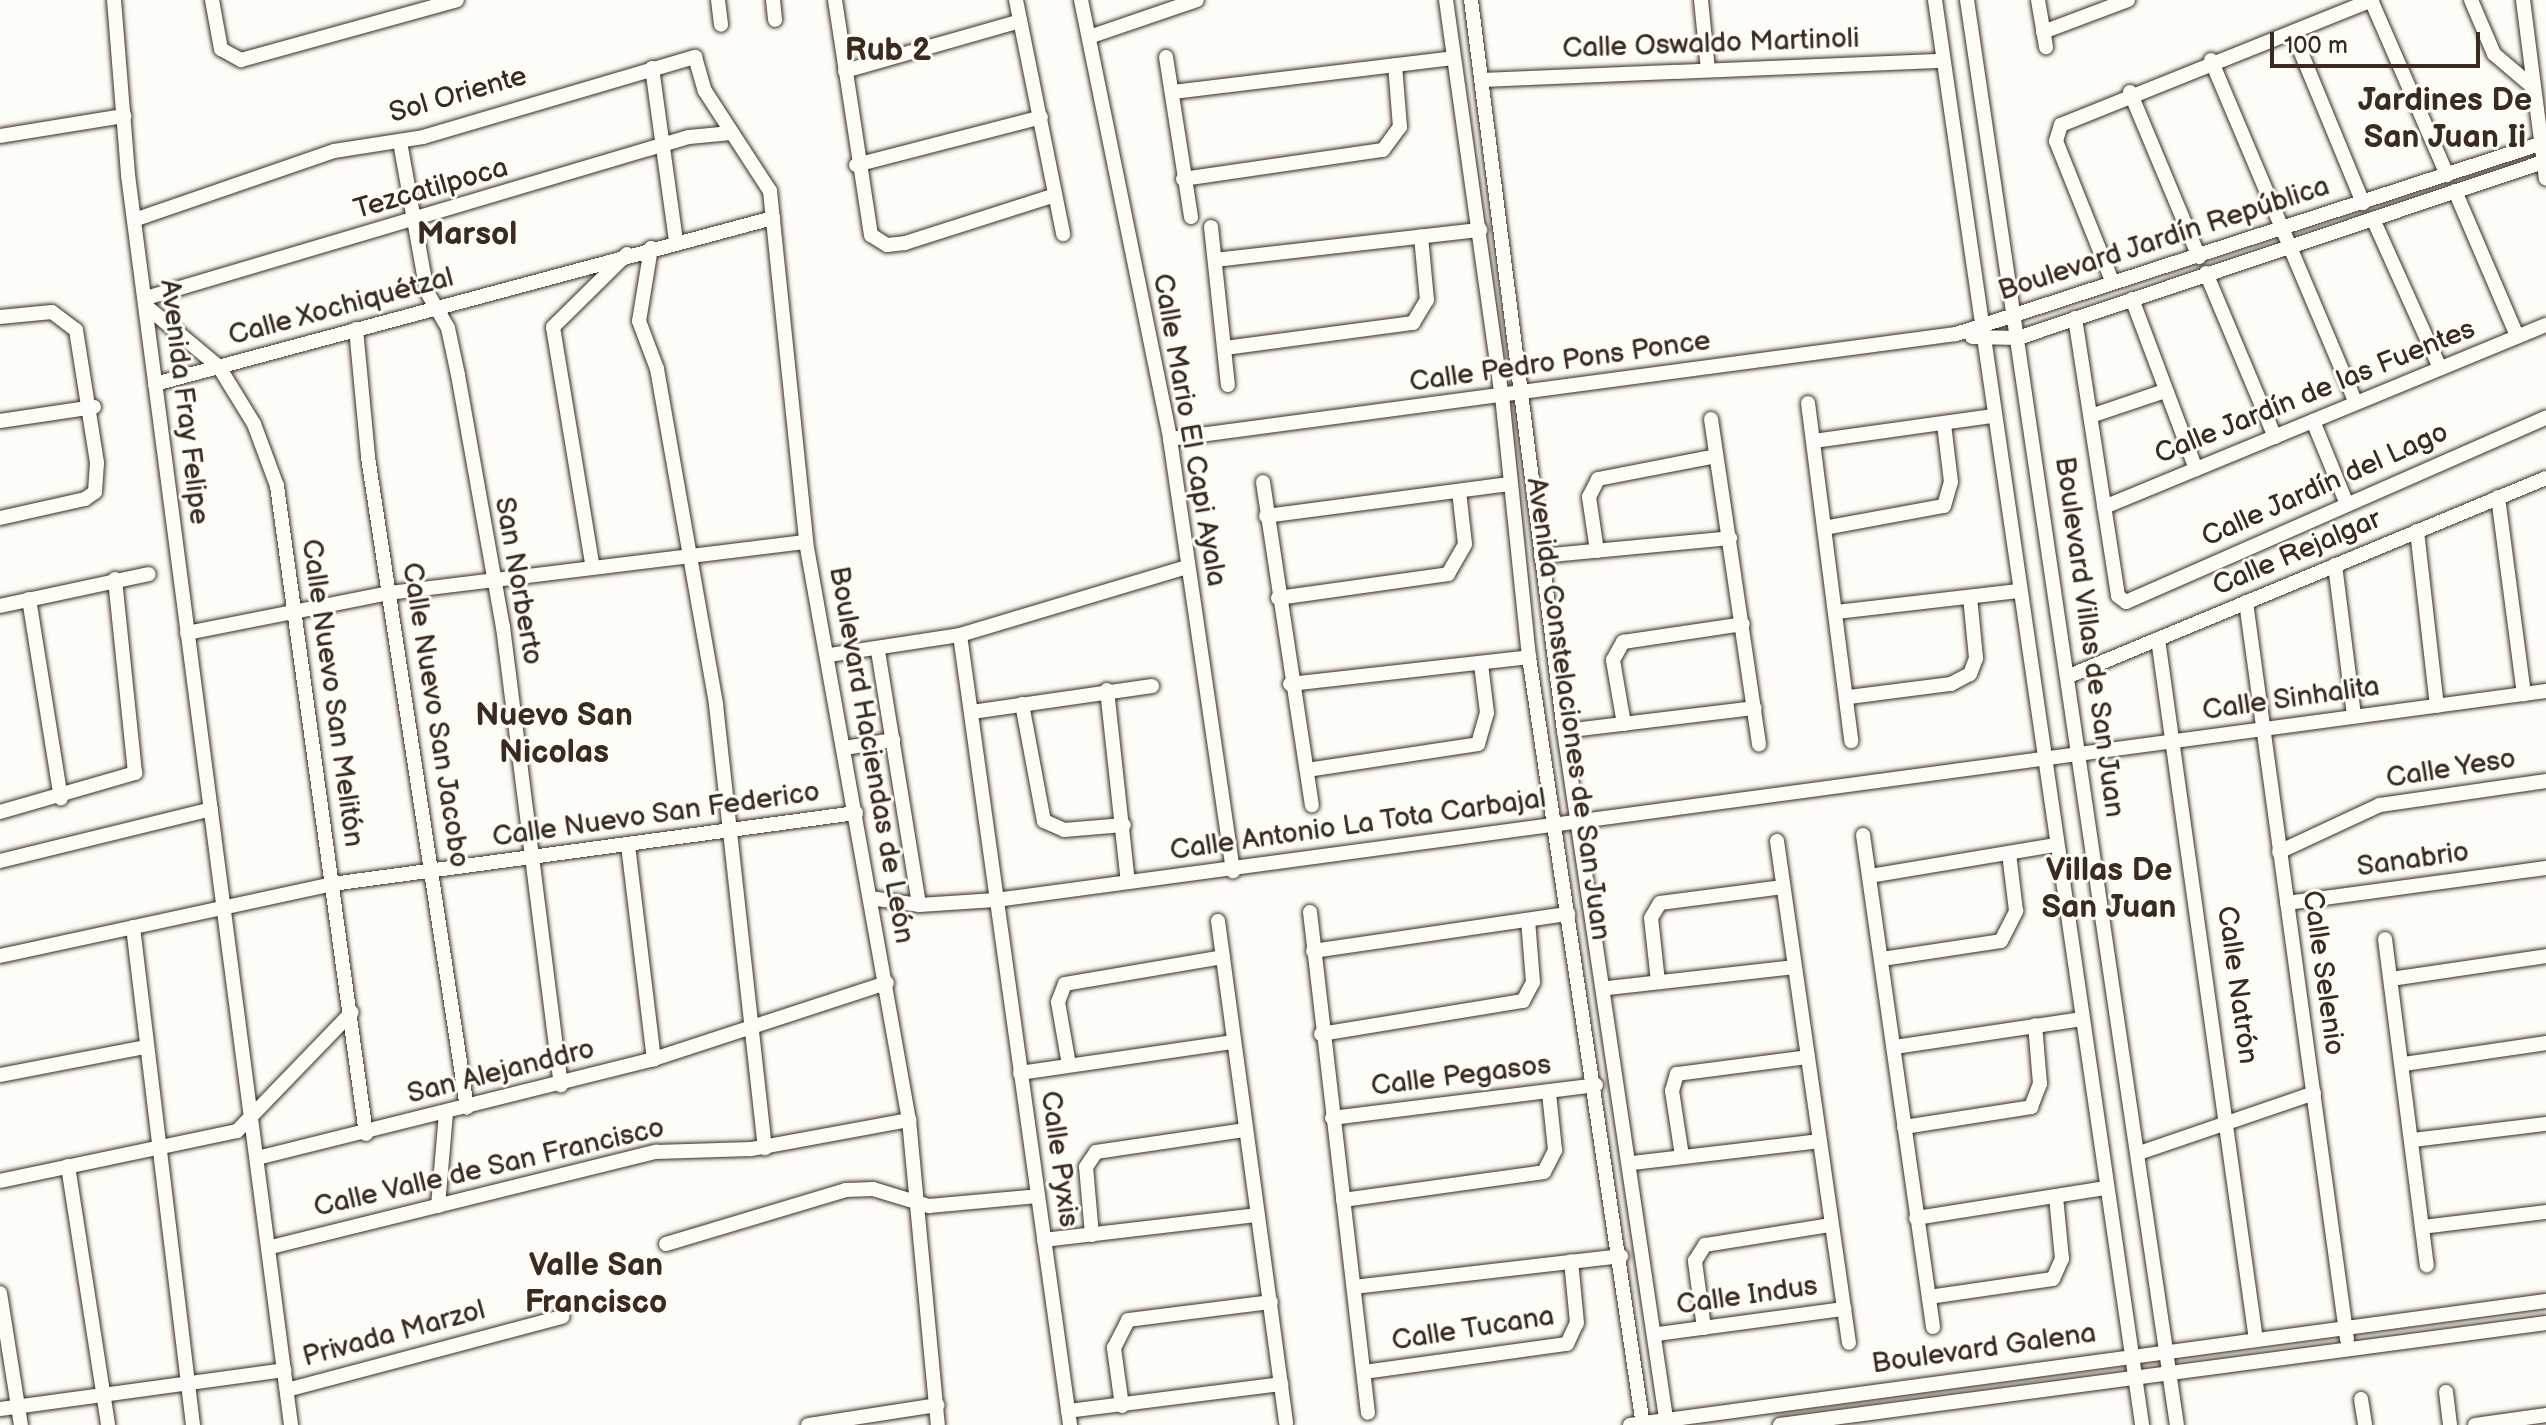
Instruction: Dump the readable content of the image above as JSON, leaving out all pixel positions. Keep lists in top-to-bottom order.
{
  "streets": {
    "street": [
      "Calle Oswaldo Martinoli",
      "Sol Oriente",
      "Tezcatilpoca",
      "Boulevard Jardín República",
      "Calle Xochiquétzal",
      "Calle Pedro Pons Ponce",
      "Calle Jardín de las Fuentes",
      "Avenida Fray Felipe",
      "Calle Mario El Capi Ayala",
      "Calle Jardín del Lago",
      "Calle Rejalgar",
      "San Norberto",
      "Boulevard Villas de San Juan",
      "Calle Nuevo San Melitón",
      "Calle Sinhalita",
      "Avenida Constelaciones de San Juan",
      "Calle Nuevo San Jacobo",
      "Boulevard Haciendas de León",
      "Calle Yeso",
      "Calle Nuevo San Federico",
      "Calle Antonio La Tota Carbajal",
      "Sanabrio",
      "Calle Selenio",
      "Calle Natrón",
      "San Alejanddro",
      "Calle Pegasos",
      "Calle Pyxis",
      "Calle Valle de San Francisco",
      "Calle Indus",
      "Calle Tucana",
      "Privada Marzol",
      "Boulevard Galena"
    ]
  },
  "crossings": [
    ["Calle Oswaldo Martinoli", "Avenida Constelaciones de San Juan"],
    ["Sol Oriente", "Avenida Fray Felipe"],
    ["Sol Oriente", "San Norberto"],
    ["Sol Oriente", "Boulevard Haciendas de León"],
    ["Tezcatilpoca", "Avenida Fray Felipe"],
    ["Tezcatilpoca", "San Norberto"],
    ["Tezcatilpoca", "Calle Nuevo San Melitón"],
    ["Tezcatilpoca", "Boulevard Haciendas de León"],
    ["Boulevard Jardín República", "Calle Pedro Pons Ponce"],
    ["Boulevard Jardín República", "Boulevard Villas de San Juan"],
    ["Calle Xochiquétzal", "Avenida Fray Felipe"],
    ["Calle Xochiquétzal", "San Norberto"],
    ["Calle Xochiquétzal", "Calle Nuevo San Melitón"],
    ["Calle Xochiquétzal", "Calle Nuevo San Jacobo"],
    ["Calle Xochiquétzal", "Boulevard Haciendas de León"],
    ["Calle Pedro Pons Ponce", "Calle Mario El Capi Ayala"],
    ["Calle Pedro Pons Ponce", "Avenida Constelaciones de San Juan"],
    ["Calle Jardín de las Fuentes", "Calle Jardín del Lago"],
    ["Avenida Fray Felipe", "Calle Nuevo San Melitón"],
    ["Avenida Fray Felipe", "Calle Nuevo San Federico"],
    ["Avenida Fray Felipe", "San Alejanddro"],
    ["Avenida Fray Felipe", "Calle Valle de San Francisco"],
    ["Avenida Fray Felipe", "Privada Marzol"],
    ["Calle Mario El Capi Ayala", "Calle Antonio La Tota Carbajal"],
    ["Calle Rejalgar", "Boulevard Villas de San Juan"],
    ["Calle Rejalgar", "Calle Selenio"],
    ["Calle Rejalgar", "Calle Natrón"],
    ["San Norberto", "Calle Nuevo San Federico"],
    ["San Norberto", "San Alejanddro"],
    ["Boulevard Villas de San Juan", "Calle Sinhalita"],
    ["Boulevard Villas de San Juan", "Boulevard Galena"],
    ["Calle Nuevo San Melitón", "Calle Nuevo San Federico"],
    ["Calle Nuevo San Melitón", "San Alejanddro"],
    ["Calle Sinhalita", "Calle Antonio La Tota Carbajal"],
    ["Calle Sinhalita", "Calle Selenio"],
    ["Calle Sinhalita", "Calle Natrón"],
    ["Avenida Constelaciones de San Juan", "Calle Antonio La Tota Carbajal"],
    ["Avenida Constelaciones de San Juan", "Calle Pegasos"],
    ["Avenida Constelaciones de San Juan", "Calle Indus"],
    ["Avenida Constelaciones de San Juan", "Calle Tucana"],
    ["Avenida Constelaciones de San Juan", "Boulevard Galena"],
    ["Calle Nuevo San Jacobo", "Calle Nuevo San Federico"],
    ["Calle Nuevo San Jacobo", "San Alejanddro"],
    ["Boulevard Haciendas de León", "Calle Nuevo San Federico"],
    ["Boulevard Haciendas de León", "Calle Antonio La Tota Carbajal"],
    ["Boulevard Haciendas de León", "San Alejanddro"],
    ["Boulevard Haciendas de León", "Calle Valle de San Francisco"],
    ["Calle Yeso", "Calle Selenio"],
    ["Calle Antonio La Tota Carbajal", "Calle Pyxis"],
    ["Sanabrio", "Calle Selenio"],
    ["Calle Selenio", "Boulevard Galena"],
    ["Calle Natrón", "Boulevard Galena"]
  ],
  "districts": [
    "Rub 2",
    "Jardines De San Juan Ii",
    "Marsol",
    "Nuevo San Nicolas",
    "Villas De San Juan",
    "Valle San Francisco"
  ],
  "scale_bar": "100 m"
}
